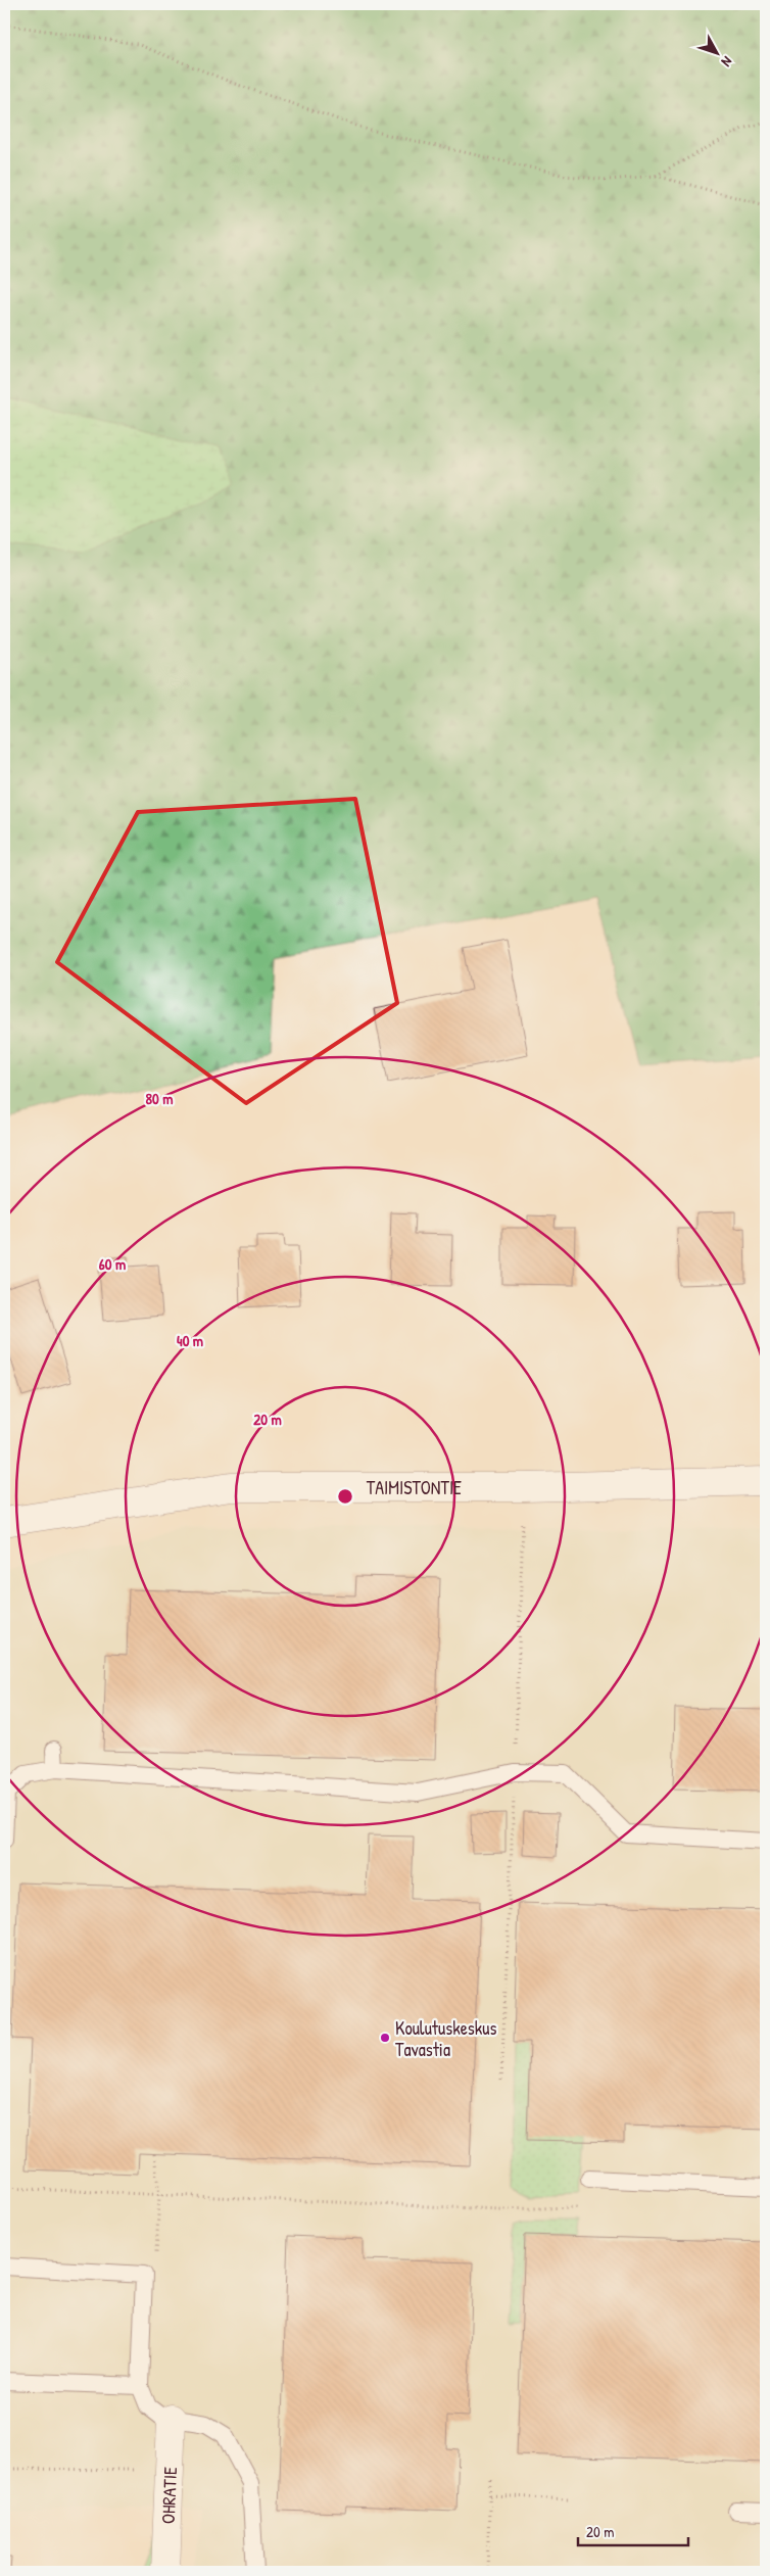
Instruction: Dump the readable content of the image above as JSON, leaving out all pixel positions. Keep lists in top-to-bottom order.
{
  "streets": {
    "street": ["TAIMISTONTIE", "OHRATIE"]
  },
  "places": ["Koulutuskeskus Tavastia"],
  "scale_bar": "20 m",
  "north": "bottom right",
  "rings": [
    "80 m",
    "60 m",
    "40 m",
    "20 m"
  ]
}
